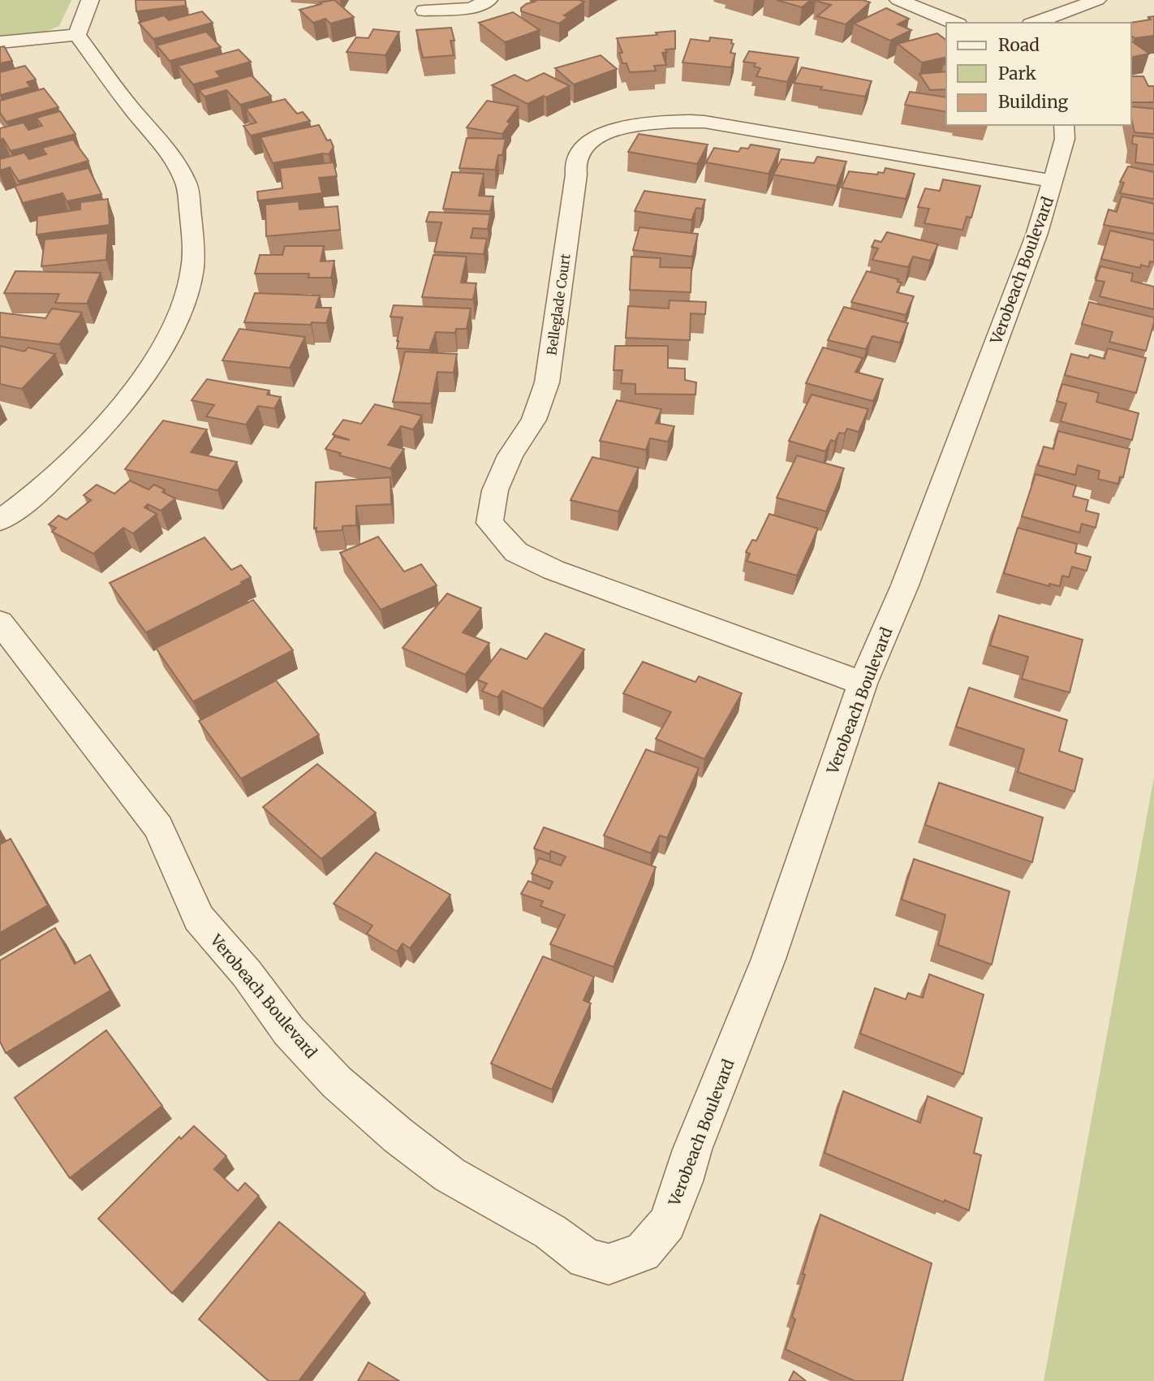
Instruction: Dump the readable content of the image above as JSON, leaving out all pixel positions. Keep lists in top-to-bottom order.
{
  "streets": {
    "street": ["Verobeach Boulevard", "Belleglade Court"]
  },
  "crossings": [
    ["Verobeach Boulevard", "Belleglade Court"]
  ],
  "legend": ["Road", "Park", "Building"]
}
